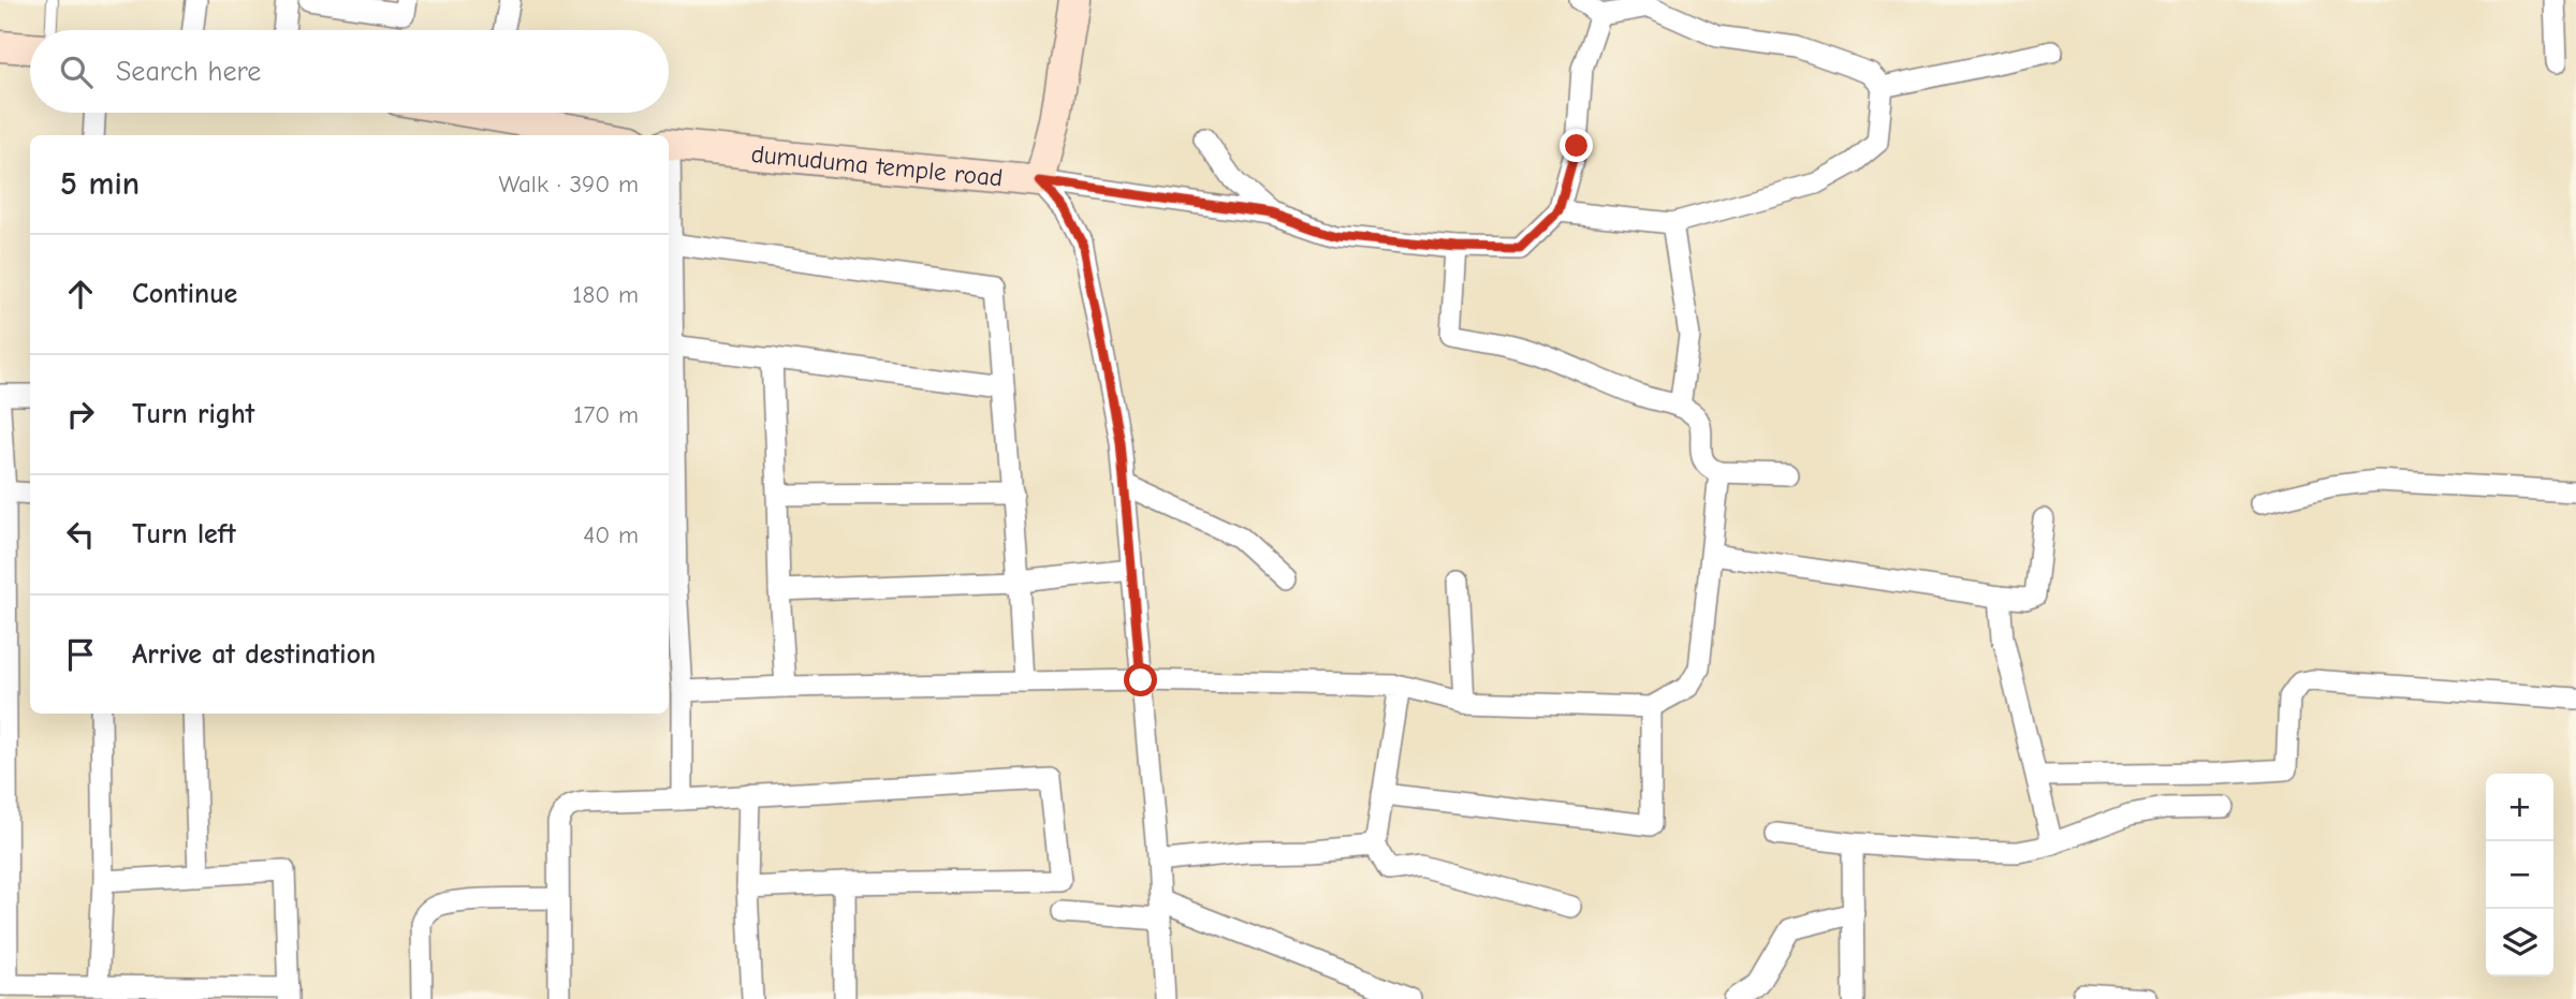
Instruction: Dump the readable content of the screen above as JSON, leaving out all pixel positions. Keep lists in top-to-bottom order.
{
  "streets": {
    "street": ["dumuduma temple road"]
  },
  "page": {
    "search": "Search here",
    "heading": ["5 min", "Walk · 390 m"],
    "list": [
      ["Continue", "180 m"],
      ["Turn right", "170 m"],
      ["Turn left", "40 m"],
      "Arrive at destination"
    ],
    "map_buttons": ["+", "−"]
  }
}
